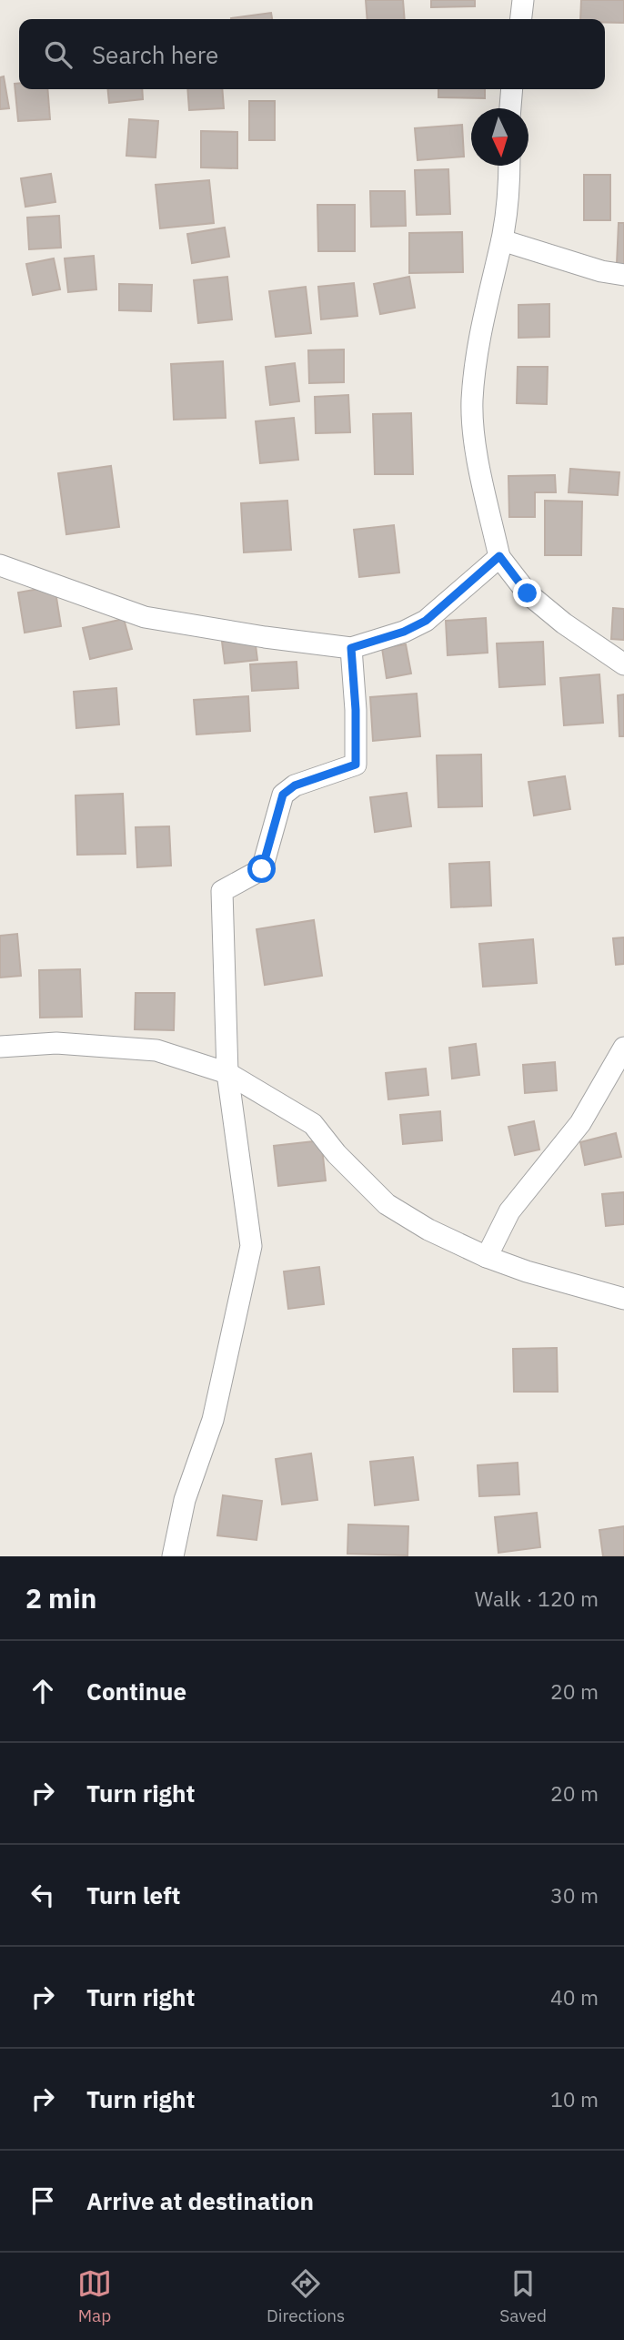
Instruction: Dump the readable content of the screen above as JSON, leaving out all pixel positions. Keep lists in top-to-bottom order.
{
  "north": "bottom",
  "page": {
    "search": "Search here",
    "heading": ["2 min", "Walk · 120 m"],
    "list": [
      ["Continue", "20 m"],
      ["Turn right", "20 m"],
      ["Turn left", "30 m"],
      ["Turn right", "40 m"],
      ["Turn right", "10 m"],
      "Arrive at destination"
    ],
    "nav": ["Map", "Directions", "Saved"]
  }
}
